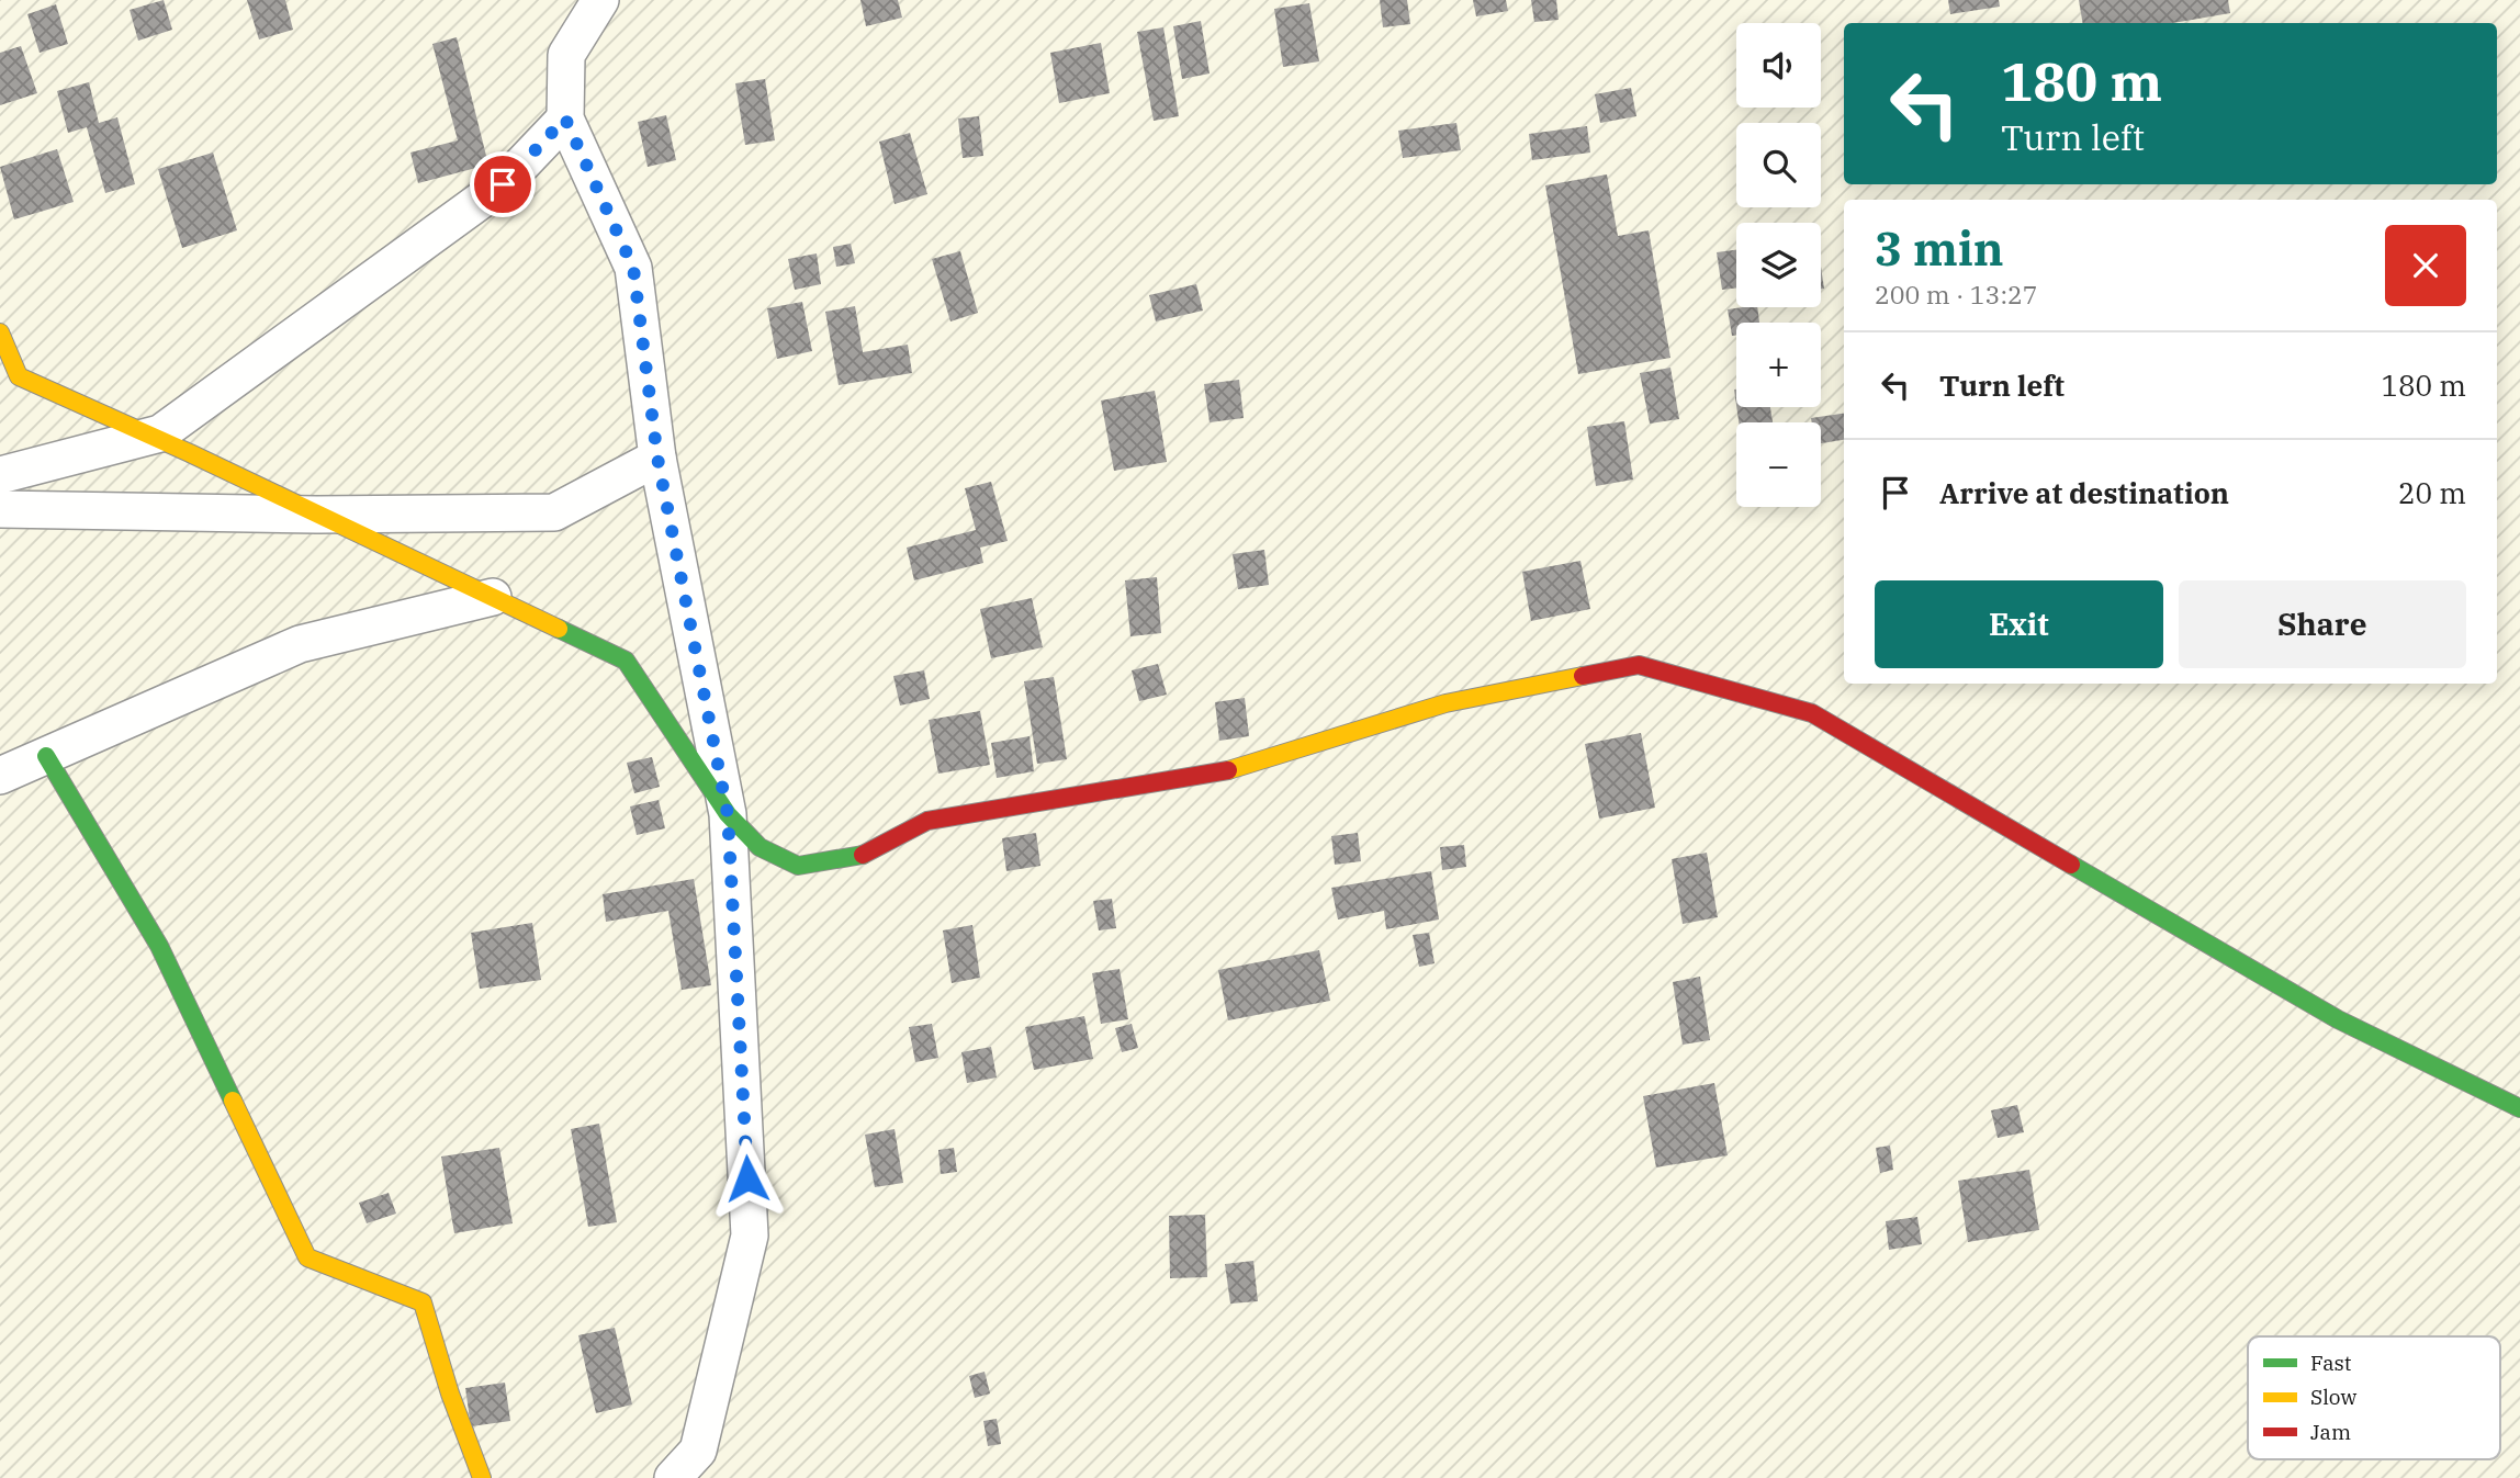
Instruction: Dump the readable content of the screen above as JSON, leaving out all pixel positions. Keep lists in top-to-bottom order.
{
  "legend": ["Fast", "Slow", "Jam"],
  "page": {
    "map_buttons": ["+", "−"],
    "turn": ["180 m", "Turn left"],
    "heading": ["3 min", "200 m · 13:27"],
    "list": [
      {
        "name": "Turn left",
        "value": "180 m"
      },
      {
        "name": "Arrive at destination",
        "value": "20 m"
      }
    ],
    "buttons": ["Exit", "Share"]
  }
}
